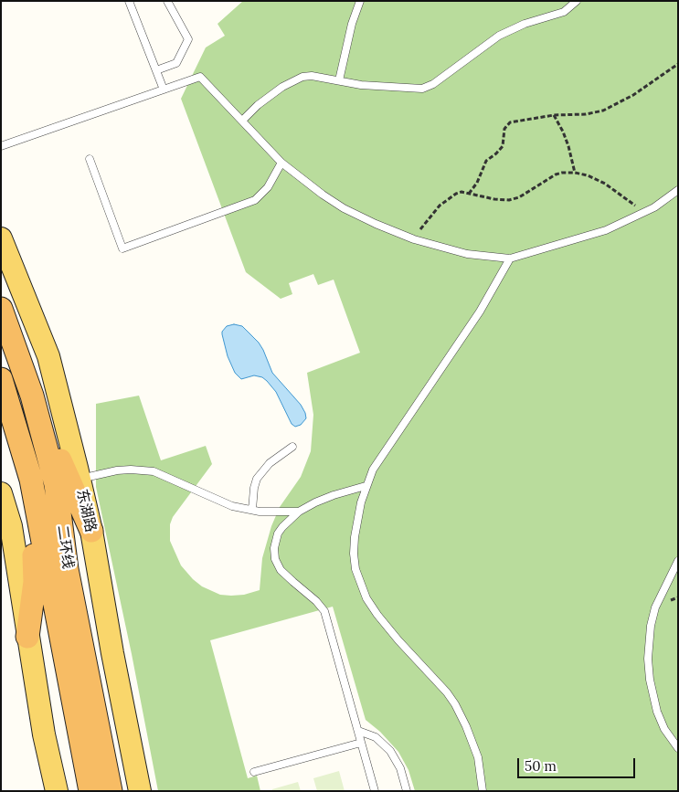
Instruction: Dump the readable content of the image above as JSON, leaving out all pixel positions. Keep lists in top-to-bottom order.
{
  "streets": {
    "highway": ["二环线"],
    "main road": ["东湖路"]
  },
  "scale_bar": "50 m"
}
